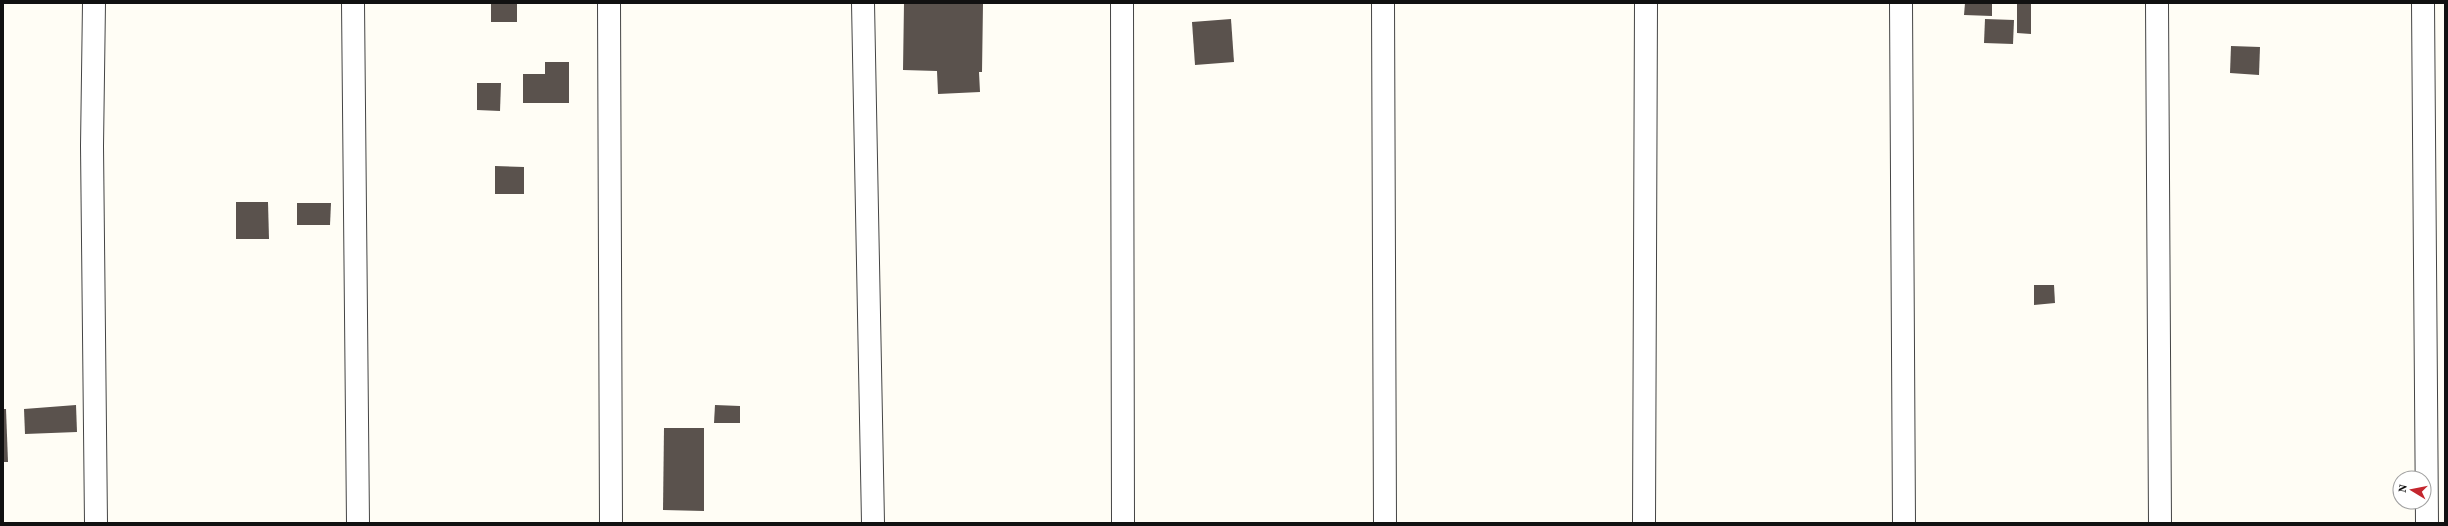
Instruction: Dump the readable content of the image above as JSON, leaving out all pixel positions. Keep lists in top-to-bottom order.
{
  "north": "left"
}
